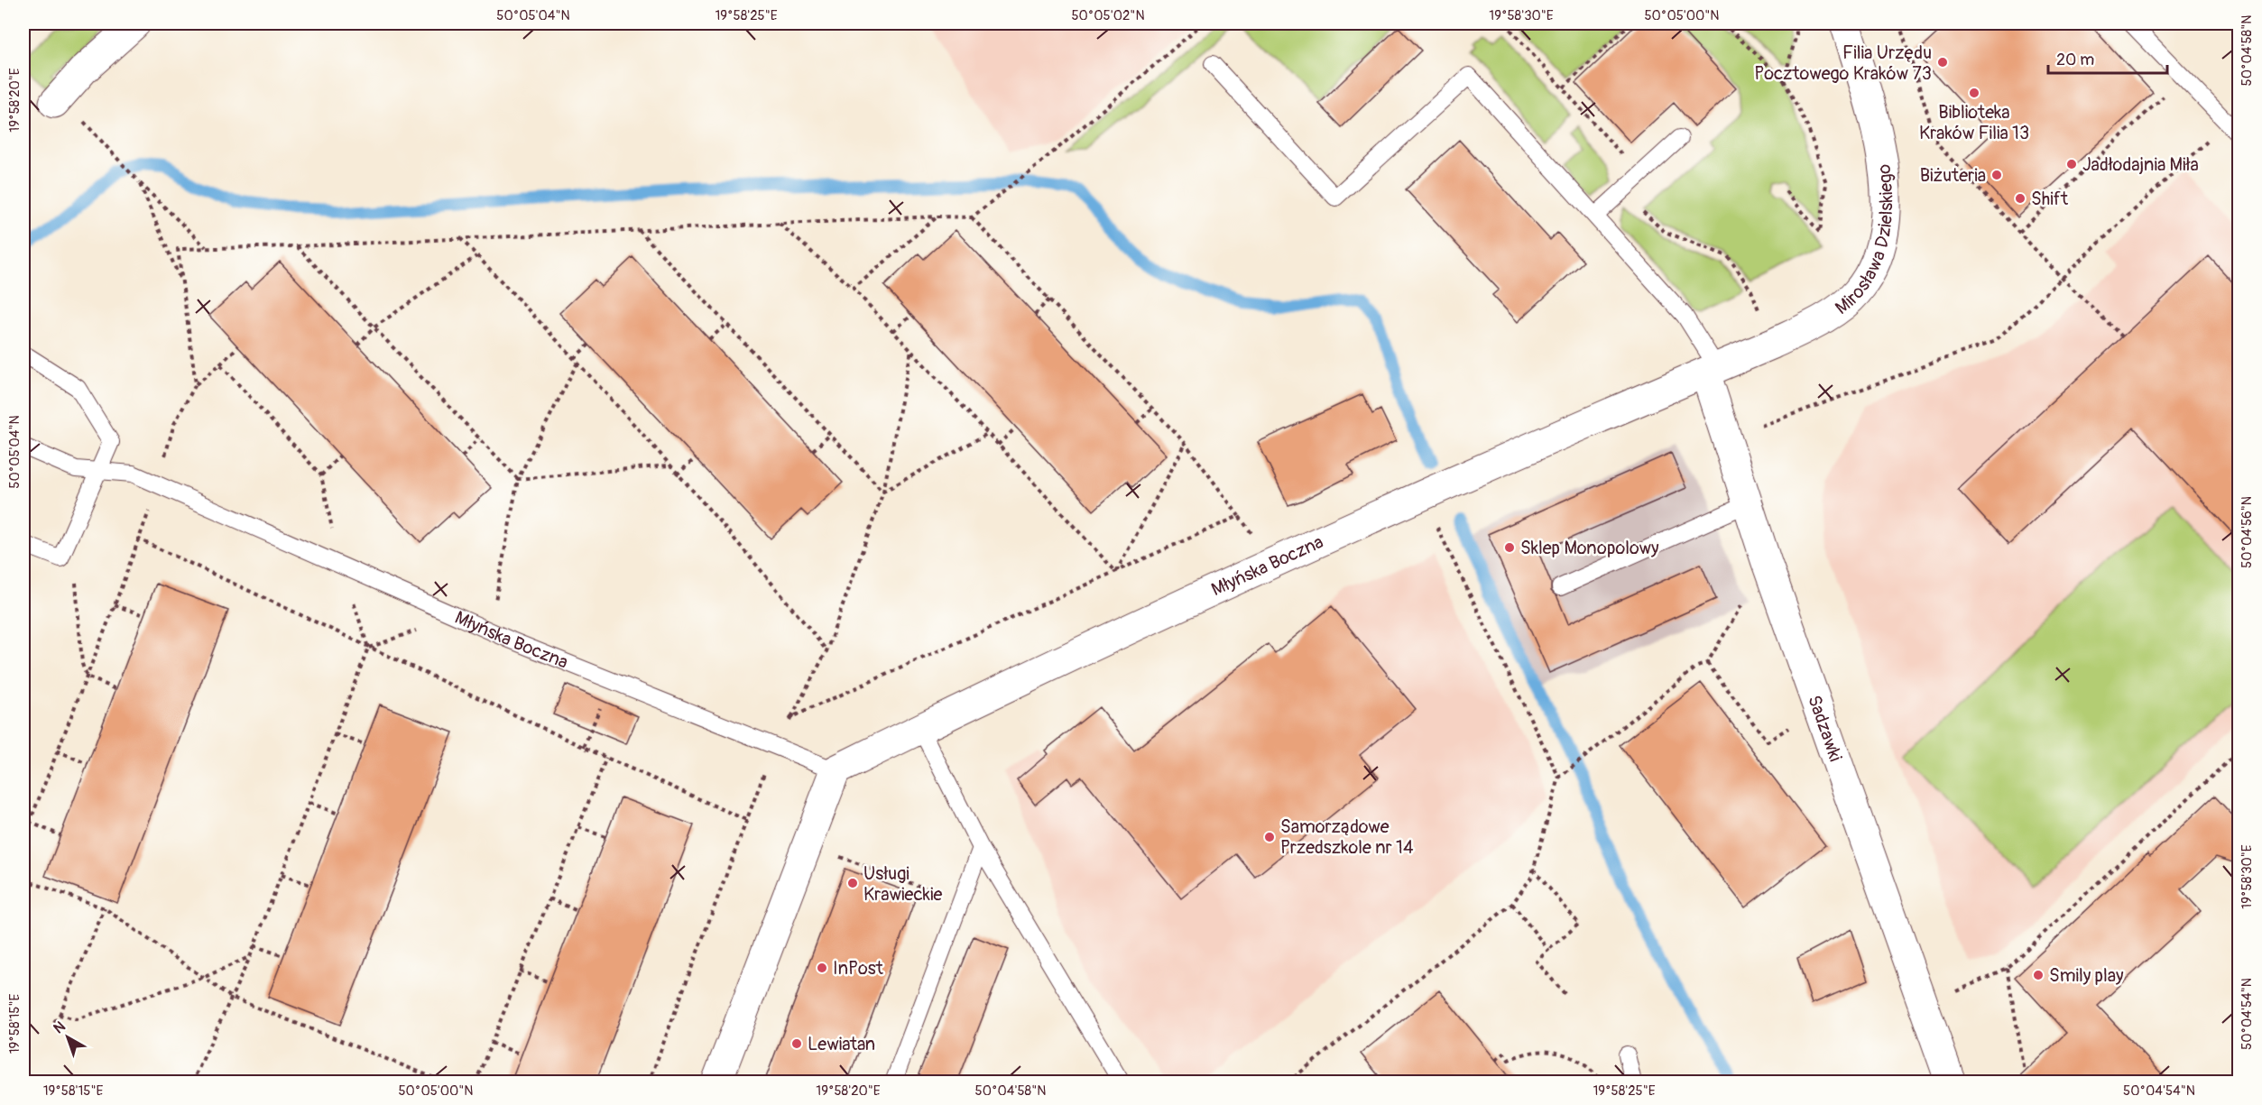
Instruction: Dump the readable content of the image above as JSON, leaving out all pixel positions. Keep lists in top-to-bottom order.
{
  "streets": {
    "street": ["Mirosława Dzielskiego", "Młyńska Boczna", "Sadzawki"]
  },
  "crossings": [
    ["Mirosława Dzielskiego", "Młyńska Boczna"],
    ["Mirosława Dzielskiego", "Sadzawki"],
    ["Młyńska Boczna", "Sadzawki"]
  ],
  "places": [
    "Filia Urzędu Pocztowego Kraków 73",
    "Biblioteka Kraków Filia 13",
    "Jadłodajnia Miła",
    "Biżuteria",
    "Shift",
    "Sklep Monopolowy",
    "Samorządowe Przedszkole nr 14",
    "Usługi Krawieckie",
    "InPost",
    "Smily play",
    "Lewiatan"
  ],
  "scale_bar": "20 m",
  "north": "top left",
  "coordinates": [
    "50°05'04\"N",
    "19°58'25\"E",
    "50°05'02\"N",
    "19°58'30\"E",
    "50°05'00\"N",
    "50°04'58\"N",
    "19°58'20\"E",
    "50°04'56\"N",
    "50°04'54\"N",
    "19°58'15\"E"
  ]
}
